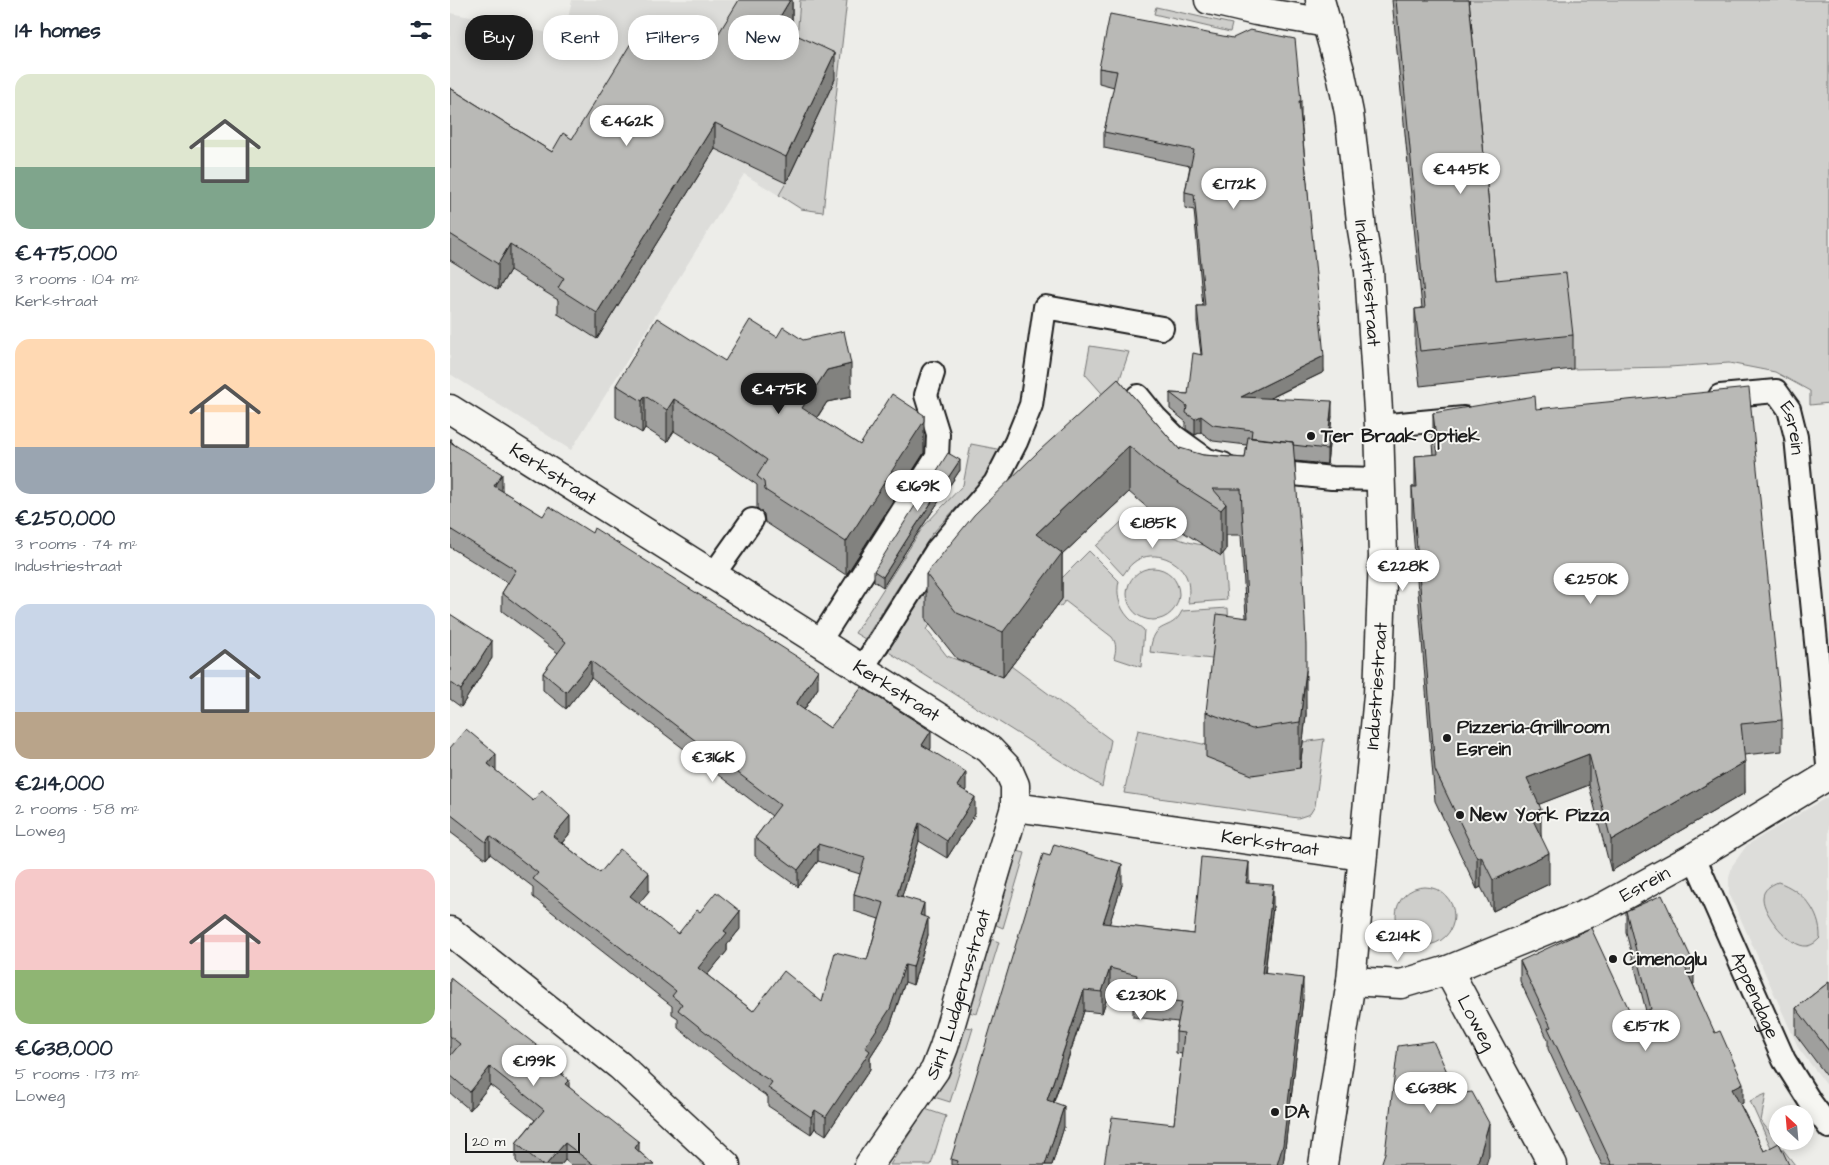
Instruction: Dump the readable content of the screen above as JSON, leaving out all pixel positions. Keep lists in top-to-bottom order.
{
  "streets": {
    "street": [
      "Industriestraat",
      "Esrein",
      "Kerkstraat",
      "Sint Ludgerusstraat",
      "Loweg"
    ],
    "lane": ["Appendage"]
  },
  "crossings": [
    ["Industriestraat", "Kerkstraat"],
    ["Esrein", "Appendage"],
    ["Esrein", "Loweg"],
    ["Kerkstraat", "Sint Ludgerusstraat"]
  ],
  "places": [
    "Ter Braak Optiek",
    "Pizzeria-Grillroom Esrein",
    "New York Pizza",
    "Cimenoglu",
    "DA"
  ],
  "scale_bar": "20 m",
  "north": "top left",
  "page": {
    "heading": "14 homes",
    "chip": [
      "Buy",
      "Rent",
      "Filters",
      "New"
    ],
    "list": [
      {
        "name": "€475,000",
        "note": "3 rooms · 104 m² · Kerkstraat"
      },
      {
        "name": "€250,000",
        "note": "3 rooms · 74 m² · Industriestraat"
      },
      {
        "name": "€214,000",
        "note": "2 rooms · 58 m² · Loweg"
      },
      {
        "name": "€638,000",
        "note": "5 rooms · 173 m² · Loweg"
      }
    ],
    "price": [
      "€462K",
      "€445K",
      "€172K",
      "€475K",
      "€169K",
      "€185K",
      "€228K",
      "€250K",
      "€316K",
      "€214K",
      "€230K",
      "€157K",
      "€199K",
      "€638K"
    ],
    "scale": "20 m"
  }
}
